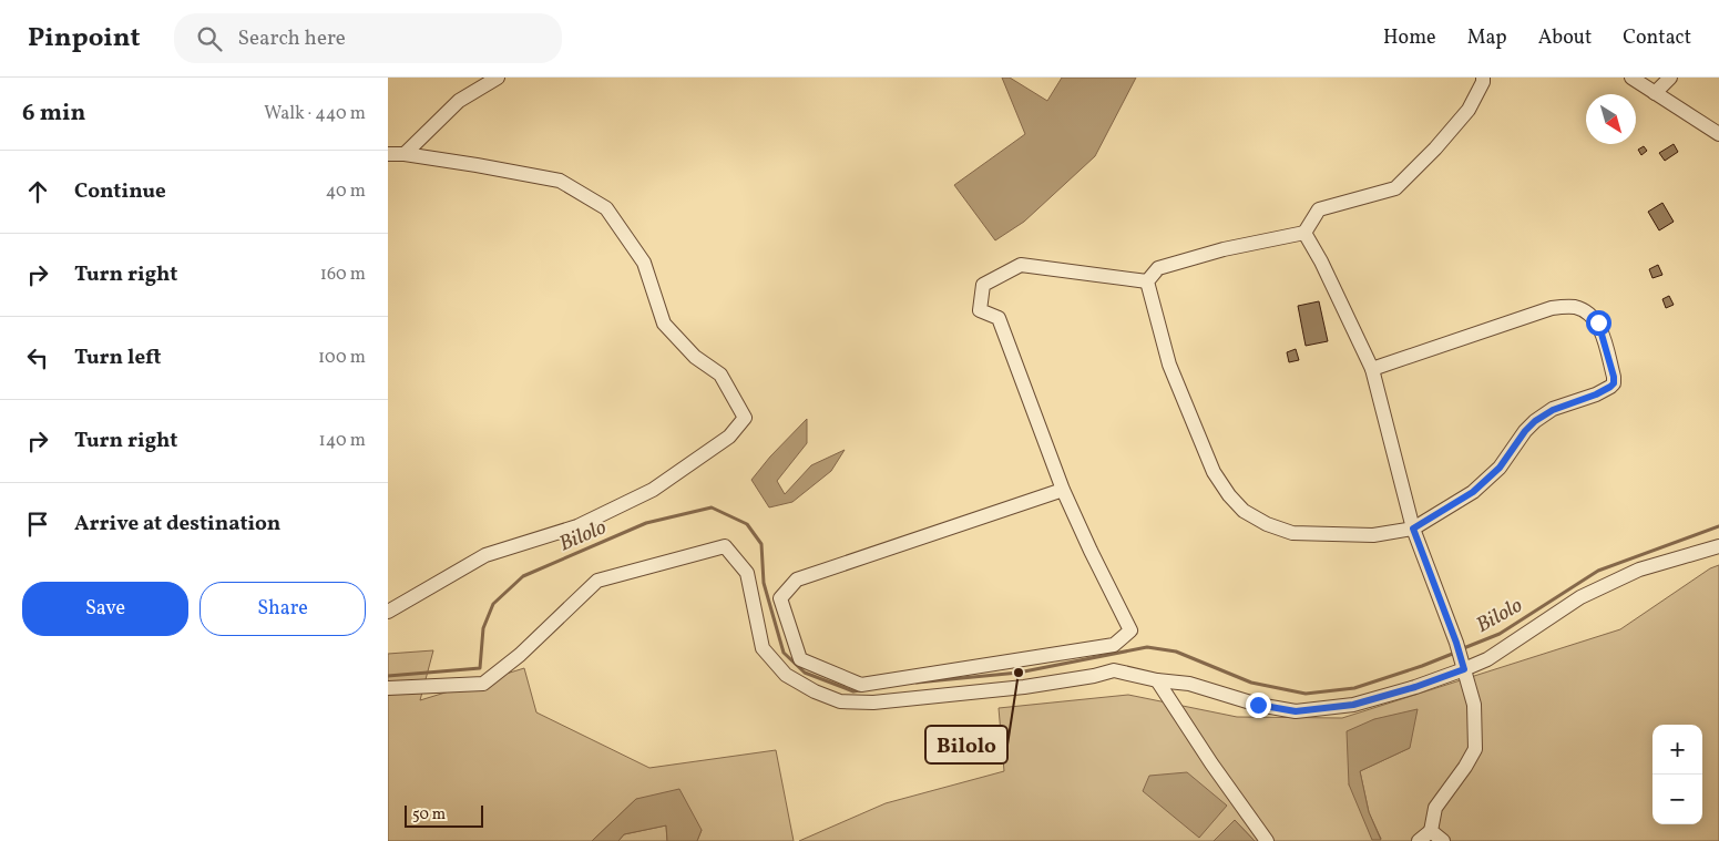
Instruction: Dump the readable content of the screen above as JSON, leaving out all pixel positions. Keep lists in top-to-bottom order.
{
  "water": ["Bilolo"],
  "places": ["Bilolo"],
  "scale_bar": "50 m",
  "north": "bottom right",
  "page": {
    "header": "Pinpoint",
    "search": "Search here",
    "nav": [
      "Home",
      "Map",
      "About",
      "Contact"
    ],
    "heading": ["6 min", "Walk · 440 m"],
    "list": [
      ["Continue", "40 m"],
      ["Turn right", "160 m"],
      ["Turn left", "100 m"],
      ["Turn right", "140 m"],
      "Arrive at destination"
    ],
    "buttons": ["Save", "Share"],
    "map_buttons": ["+", "−"],
    "scale": "50 m"
  }
}
